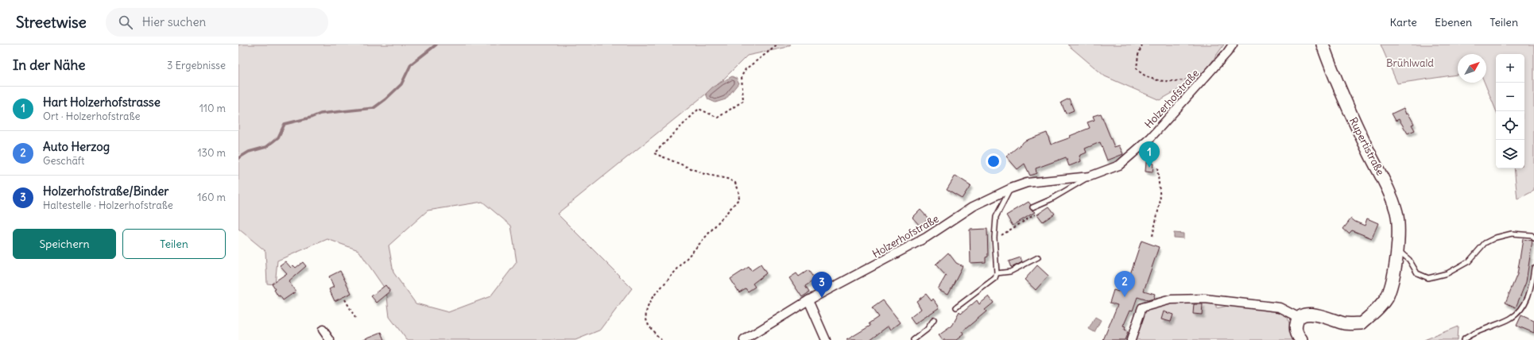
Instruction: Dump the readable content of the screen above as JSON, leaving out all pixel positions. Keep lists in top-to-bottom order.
{
  "streets": {
    "main road": ["Rupertistraße"],
    "street": ["Holzerhofstraße"]
  },
  "parks": ["Brühlwald"],
  "north": "top right",
  "page": {
    "header": "Streetwise",
    "search": "Hier suchen",
    "nav": ["Karte", "Ebenen", "Teilen"],
    "heading": ["In der Nähe", "3 Ergebnisse"],
    "map_buttons": ["+", "−"],
    "list": [
      {
        "mark": "1",
        "name": "Hart Holzerhofstrasse",
        "note": "Ort · Holzerhofstraße",
        "value": "110 m"
      },
      {
        "mark": "2",
        "name": "Auto Herzog",
        "note": "Geschäft",
        "value": "130 m"
      },
      {
        "mark": "3",
        "name": "Holzerhofstraße/Binder",
        "note": "Haltestelle · Holzerhofstraße",
        "value": "160 m"
      }
    ],
    "pins": ["1", "2", "3"],
    "buttons": ["Speichern", "Teilen"]
  }
}
